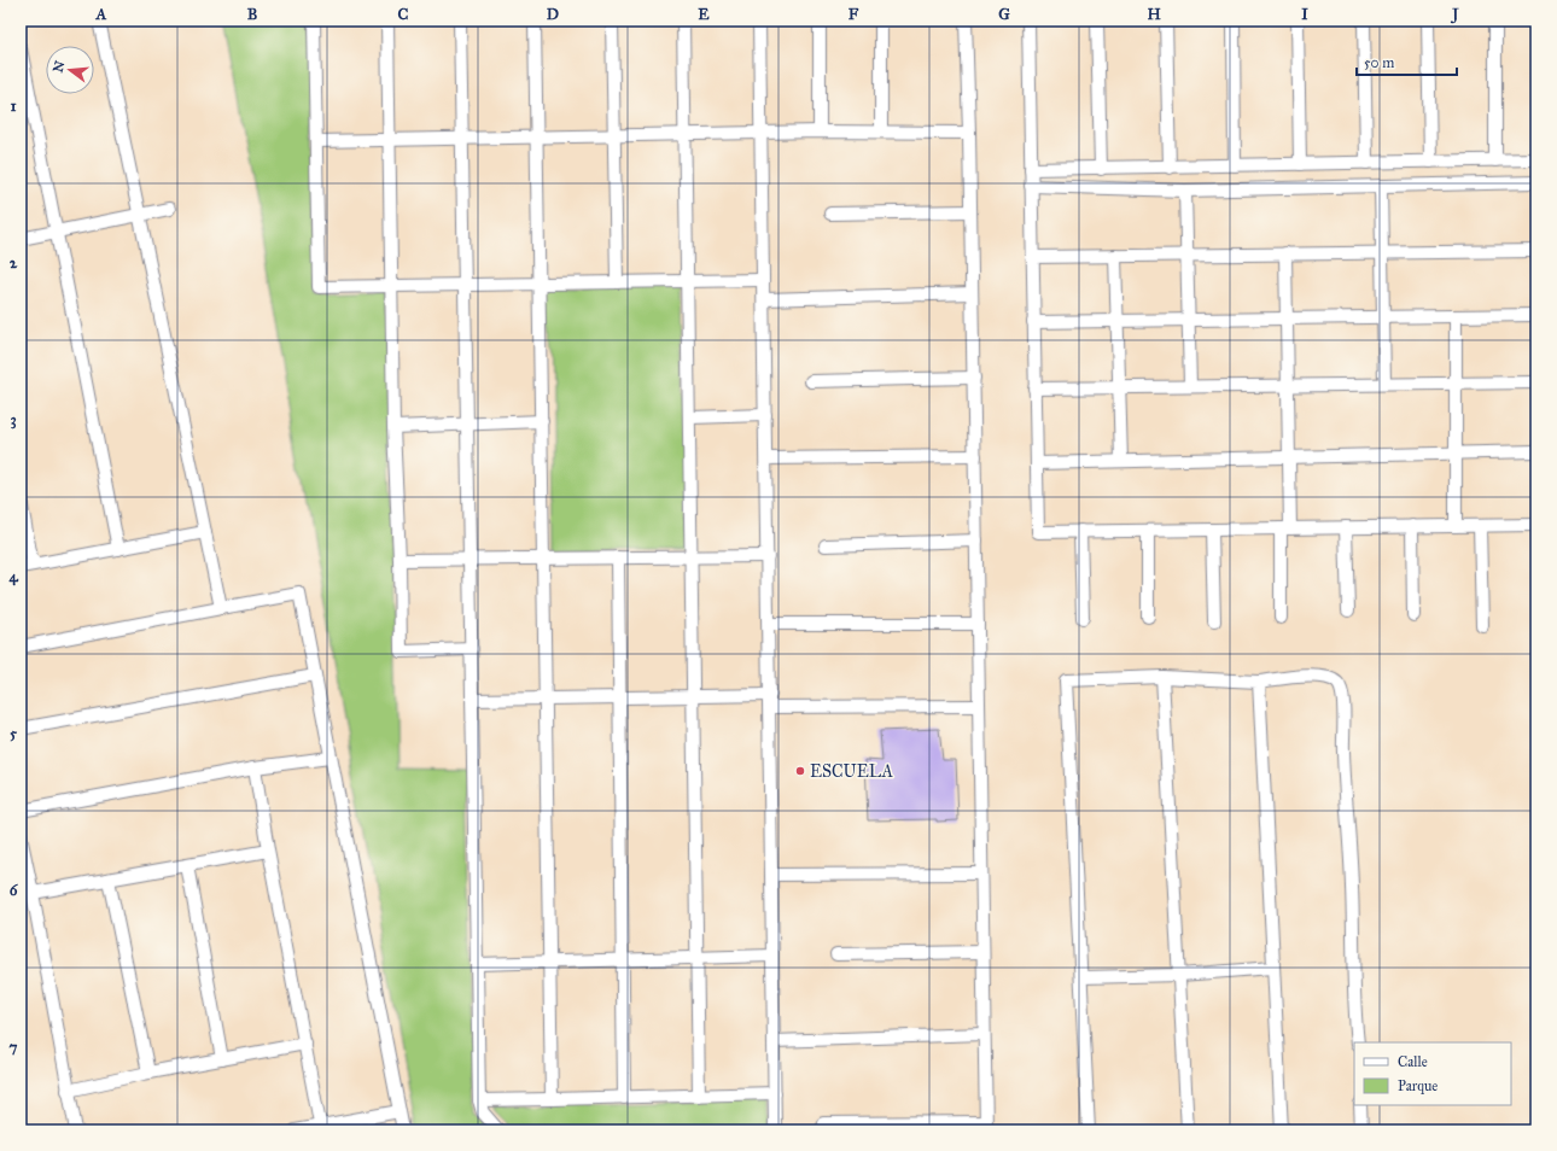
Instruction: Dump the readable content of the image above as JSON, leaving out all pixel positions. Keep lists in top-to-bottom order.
{
  "places": ["ESCUELA"],
  "legend": ["Calle", "Parque"],
  "scale_bar": "50 m",
  "north": "left",
  "grid": {
    "columns": [
      "A",
      "B",
      "C",
      "D",
      "E",
      "F",
      "G",
      "H",
      "I",
      "J"
    ],
    "rows": [
      "1",
      "2",
      "3",
      "4",
      "5",
      "6",
      "7"
    ]
  }
}
